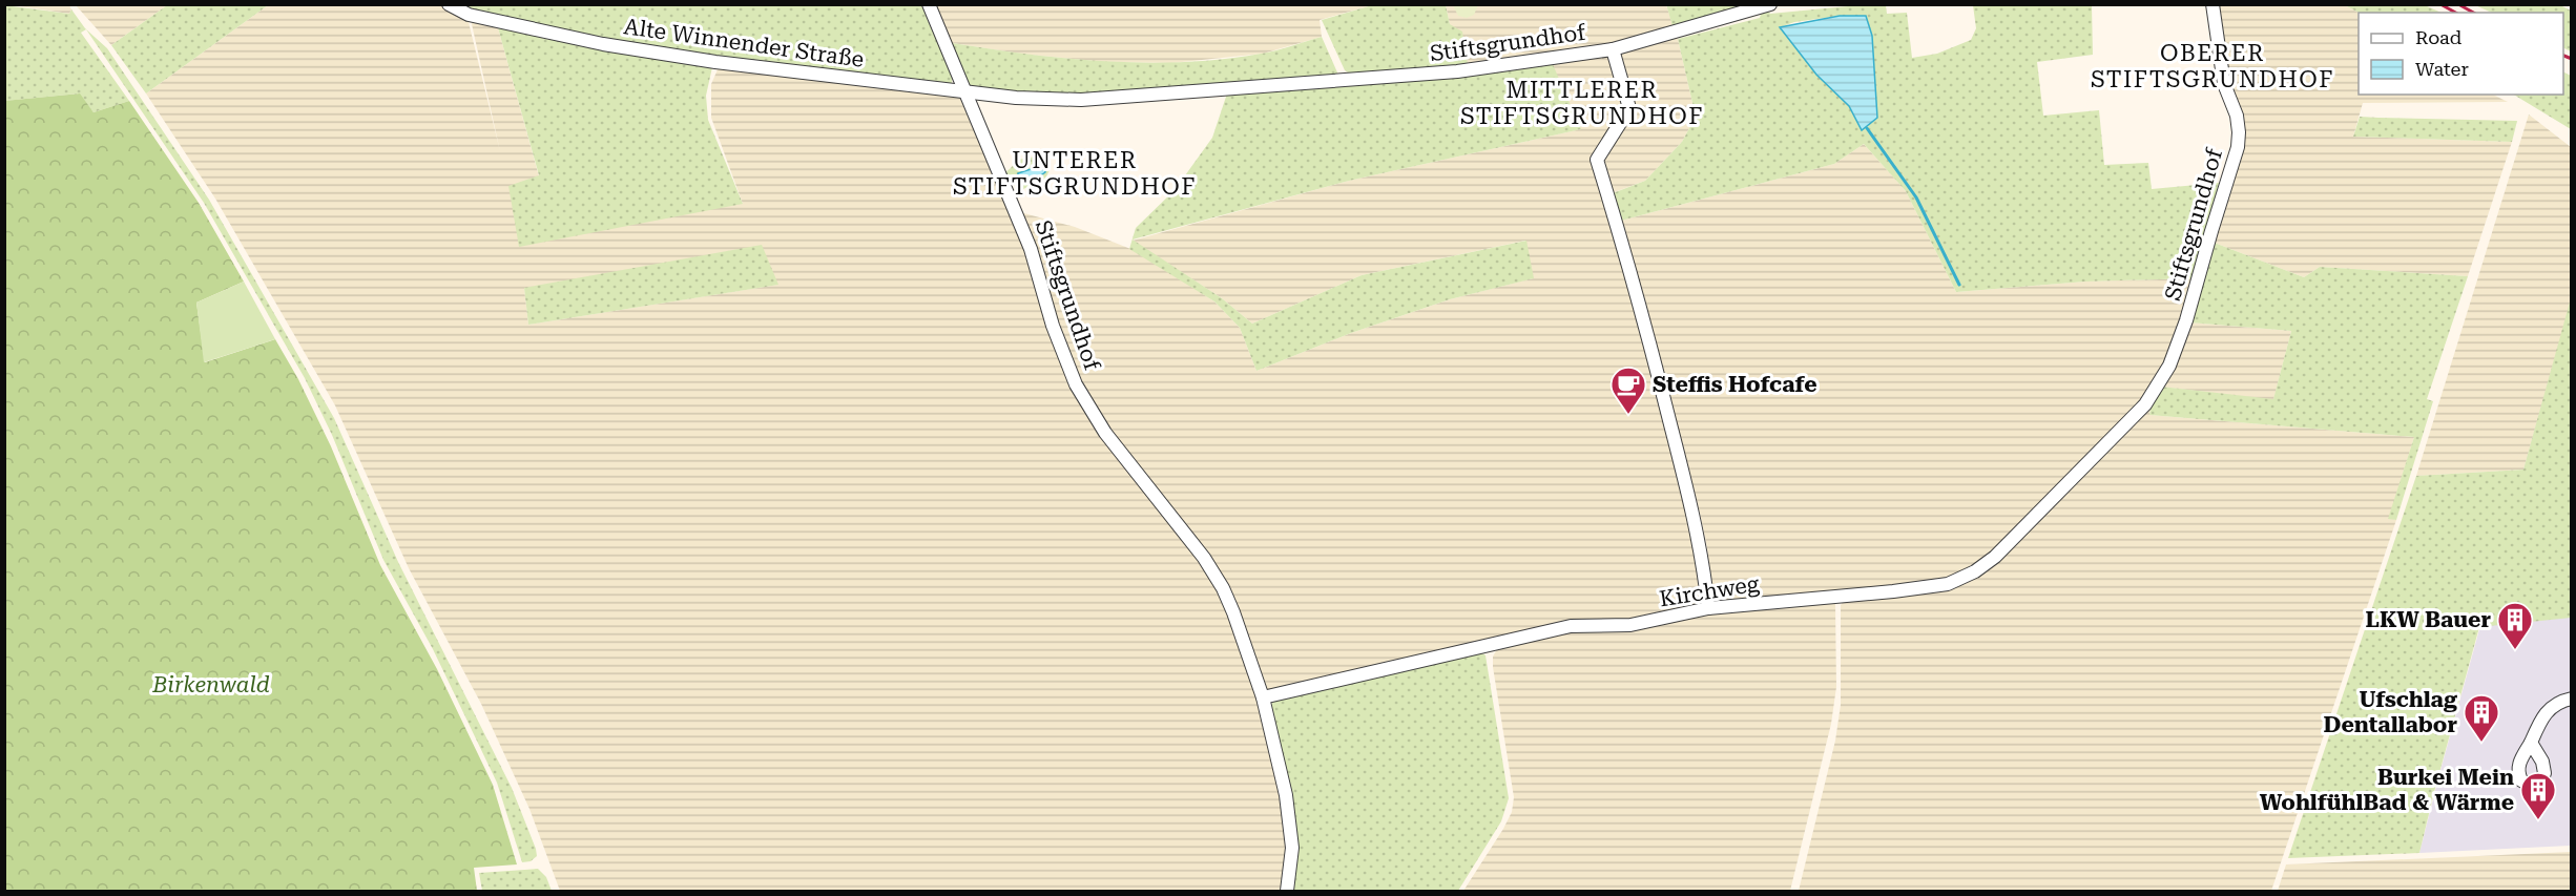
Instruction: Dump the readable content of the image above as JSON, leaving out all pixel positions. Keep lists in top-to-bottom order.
{
  "streets": {
    "street": ["Alte Winnender Straße", "Stiftsgrundhof", "Kirchweg"]
  },
  "crossings": [
    ["Alte Winnender Straße", "Stiftsgrundhof"],
    ["Stiftsgrundhof", "Kirchweg"]
  ],
  "districts": ["OBERER STIFTSGRUNDHOF", "MITTLERER STIFTSGRUNDHOF", "UNTERER STIFTSGRUNDHOF"],
  "parks": ["Birkenwald"],
  "places": {
    "cafe": ["Steffis Hofcafe"],
    "building": ["LKW Bauer", "Ufschlag Dentallabor", "Burkei Mein WohlfühlBad & Wärme"]
  },
  "legend": ["Road", "Water"]
}
